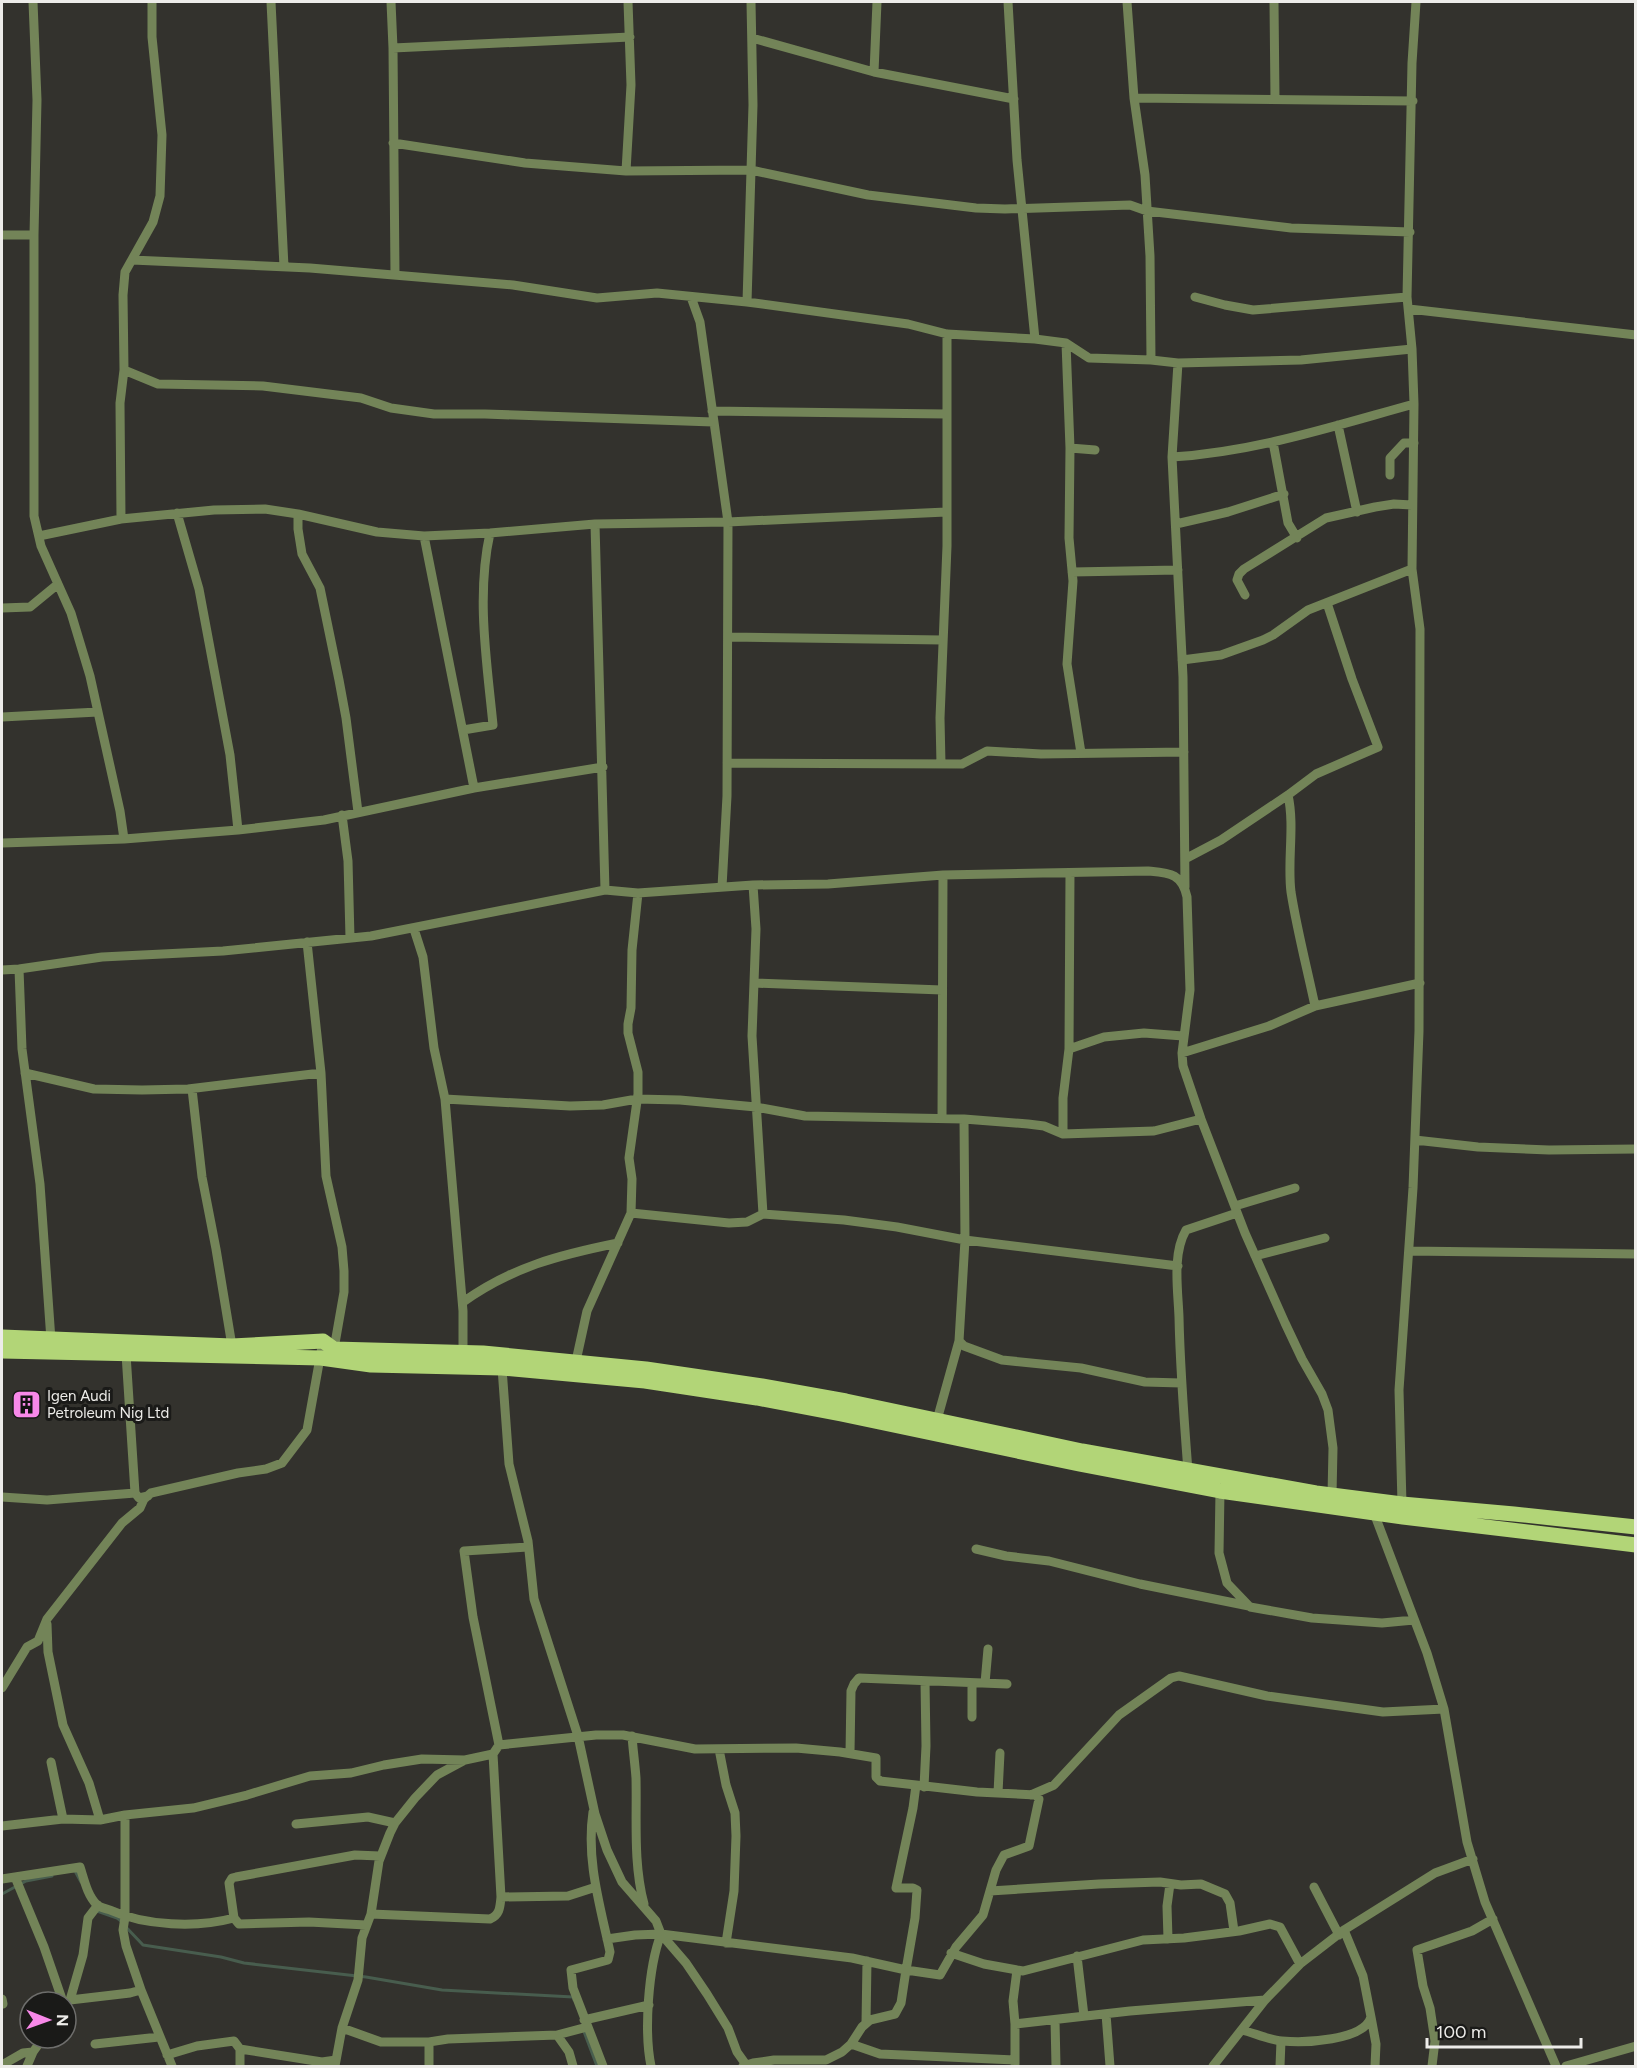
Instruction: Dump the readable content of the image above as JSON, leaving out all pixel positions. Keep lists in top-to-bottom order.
{
  "places": {
    "building": ["Igen Audi Petroleum Nig Ltd"]
  },
  "scale_bar": "100 m",
  "north": "right"
}
